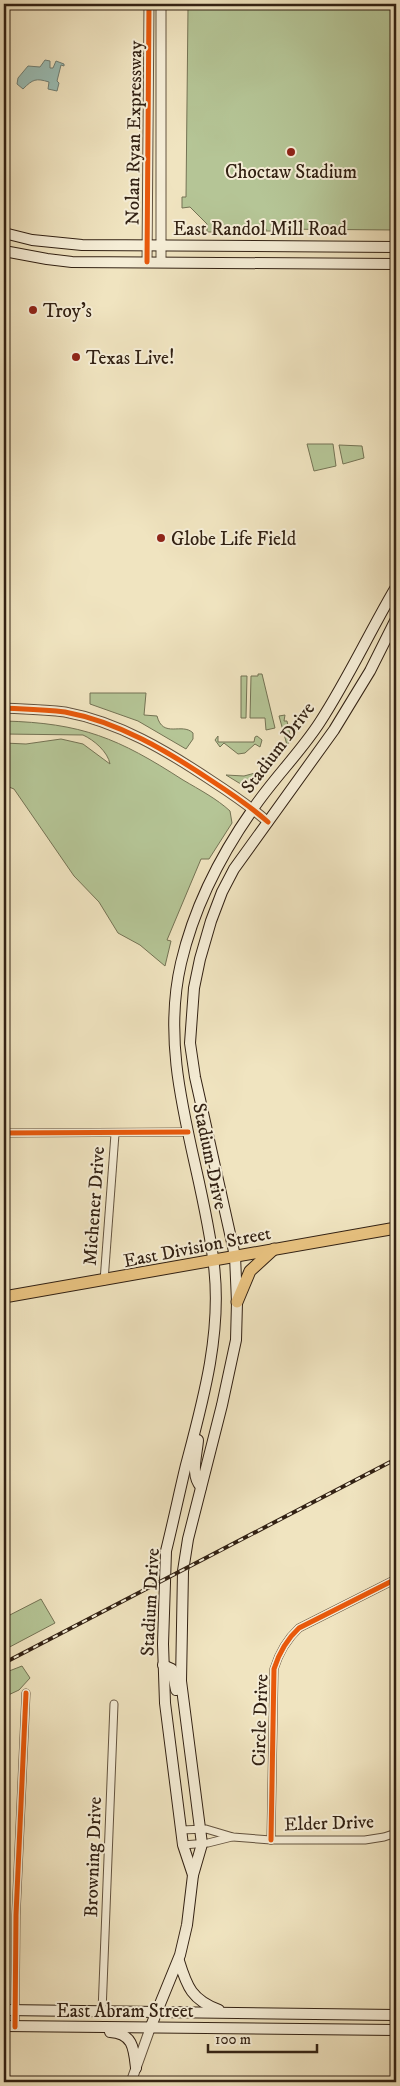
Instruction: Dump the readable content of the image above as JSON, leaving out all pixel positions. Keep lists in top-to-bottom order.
{
  "streets": {
    "main road": [
      "East Randol Mill Road",
      "Stadium Drive",
      "East Division Street",
      "East Abram Street"
    ],
    "street": [
      "Nolan Ryan Expressway",
      "Michener Drive",
      "Circle Drive",
      "Elder Drive",
      "Browning Drive"
    ]
  },
  "crossings": [
    ["Nolan Ryan Expressway", "East Randol Mill Road"],
    ["Stadium Drive", "East Division Street"],
    ["Stadium Drive", "Elder Drive"],
    ["Stadium Drive", "East Abram Street"],
    ["Michener Drive", "East Division Street"],
    ["Circle Drive", "Elder Drive"],
    ["Browning Drive", "East Abram Street"]
  ],
  "places": [
    "Choctaw Stadium",
    "Troy's",
    "Texas Live!",
    "Globe Life Field"
  ],
  "scale_bar": "100 m"
}
